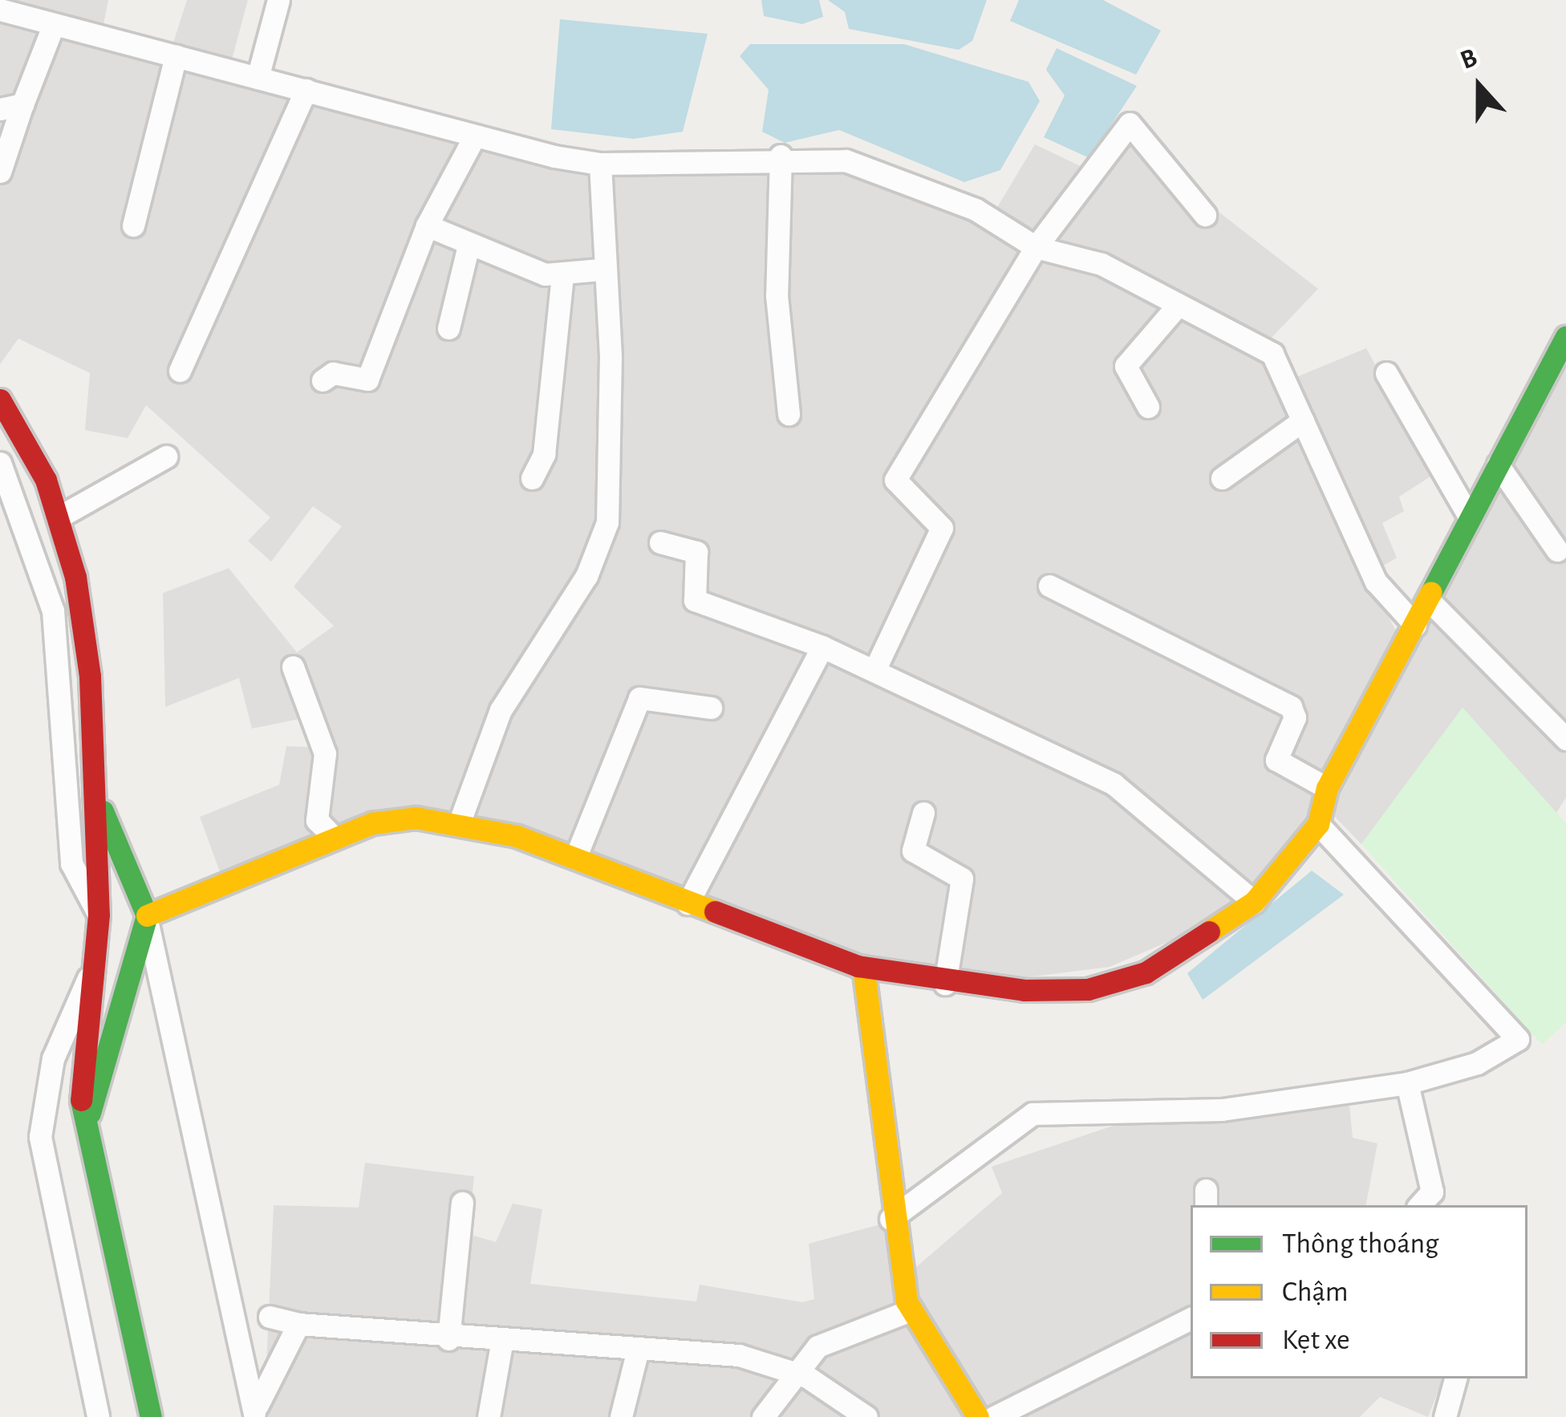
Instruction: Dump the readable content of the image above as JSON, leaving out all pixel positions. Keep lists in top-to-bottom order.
{
  "legend": ["Thông thoáng", "Chậm", "Kẹt xe"],
  "north": "top"
}
